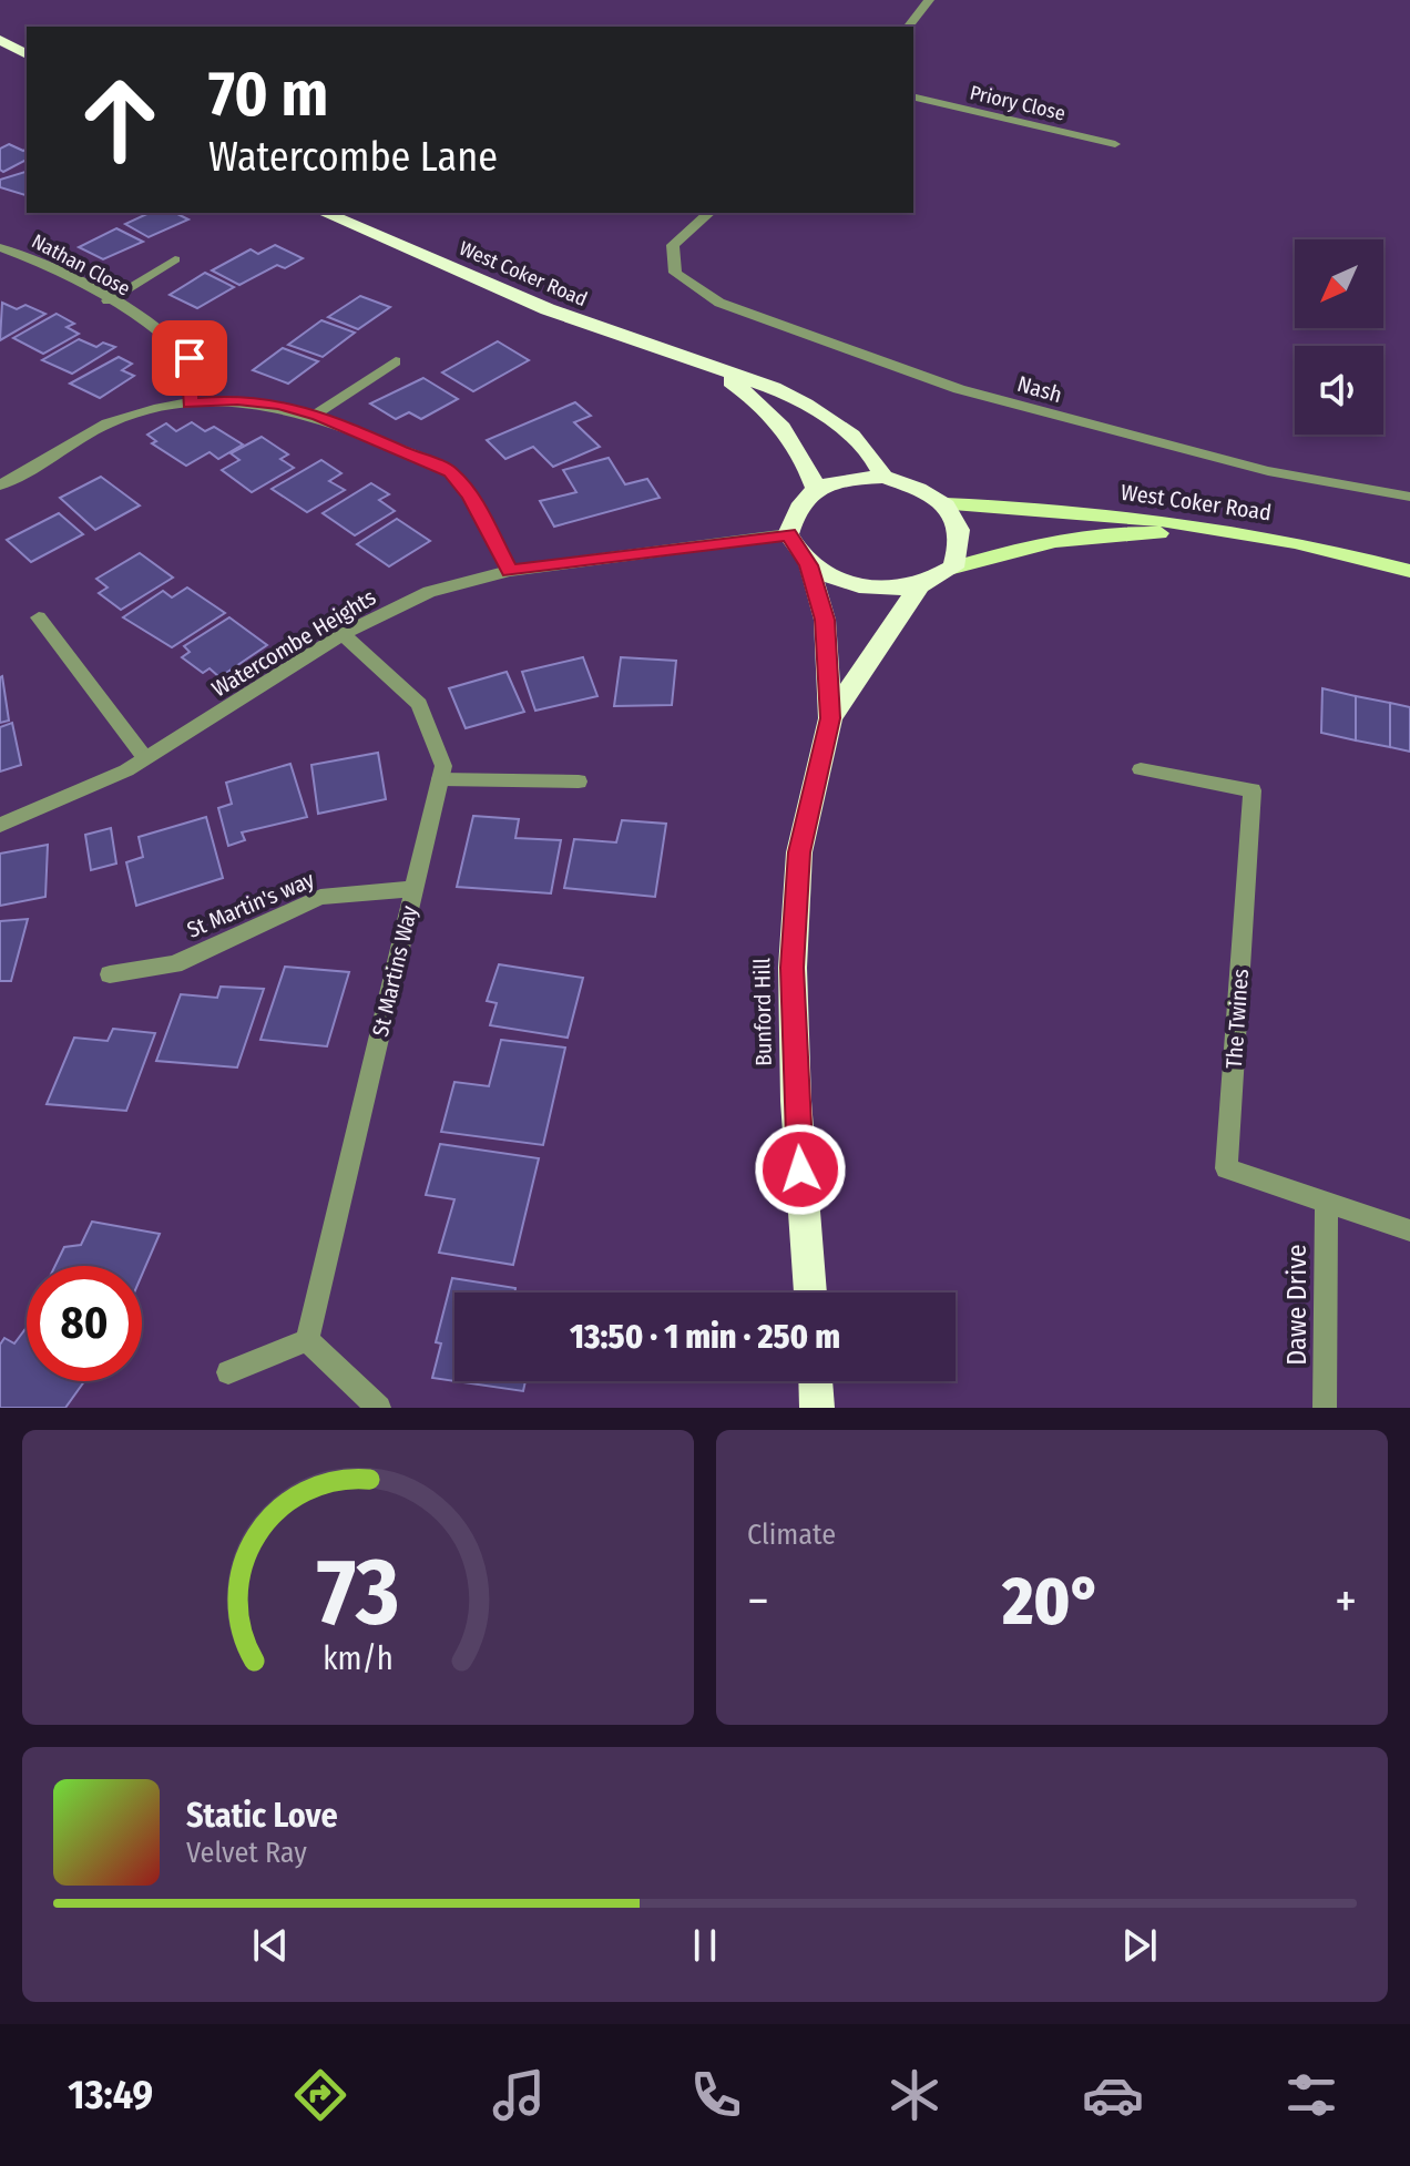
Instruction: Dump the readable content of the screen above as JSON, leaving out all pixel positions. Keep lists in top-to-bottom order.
{
  "streets": {
    "highway": ["West Coker Road", "Bunford Hill"],
    "street": [
      "Priory Close",
      "Nathan Close",
      "Nash",
      "Watercombe Heights",
      "St Martin's way",
      "St Martins Way",
      "The Twines",
      "Dawe Drive"
    ]
  },
  "crossings": [
    ["West Coker Road", "Watercombe Heights"],
    ["Watercombe Heights", "St Martins Way"],
    ["St Martin's way", "St Martins Way"],
    ["The Twines", "Dawe Drive"]
  ],
  "north": "bottom left",
  "page": {
    "turn": ["70 m", "Watercombe Lane"],
    "limit": "80",
    "trip": "13:50 · 1 min · 250 m",
    "tile": "Climate",
    "heat": ["−", "20°", "+"],
    "song": ["Static Love", "Velvet Ray"],
    "tabs": "13:49",
    "gauge": ["73", "km/h"]
  }
}
